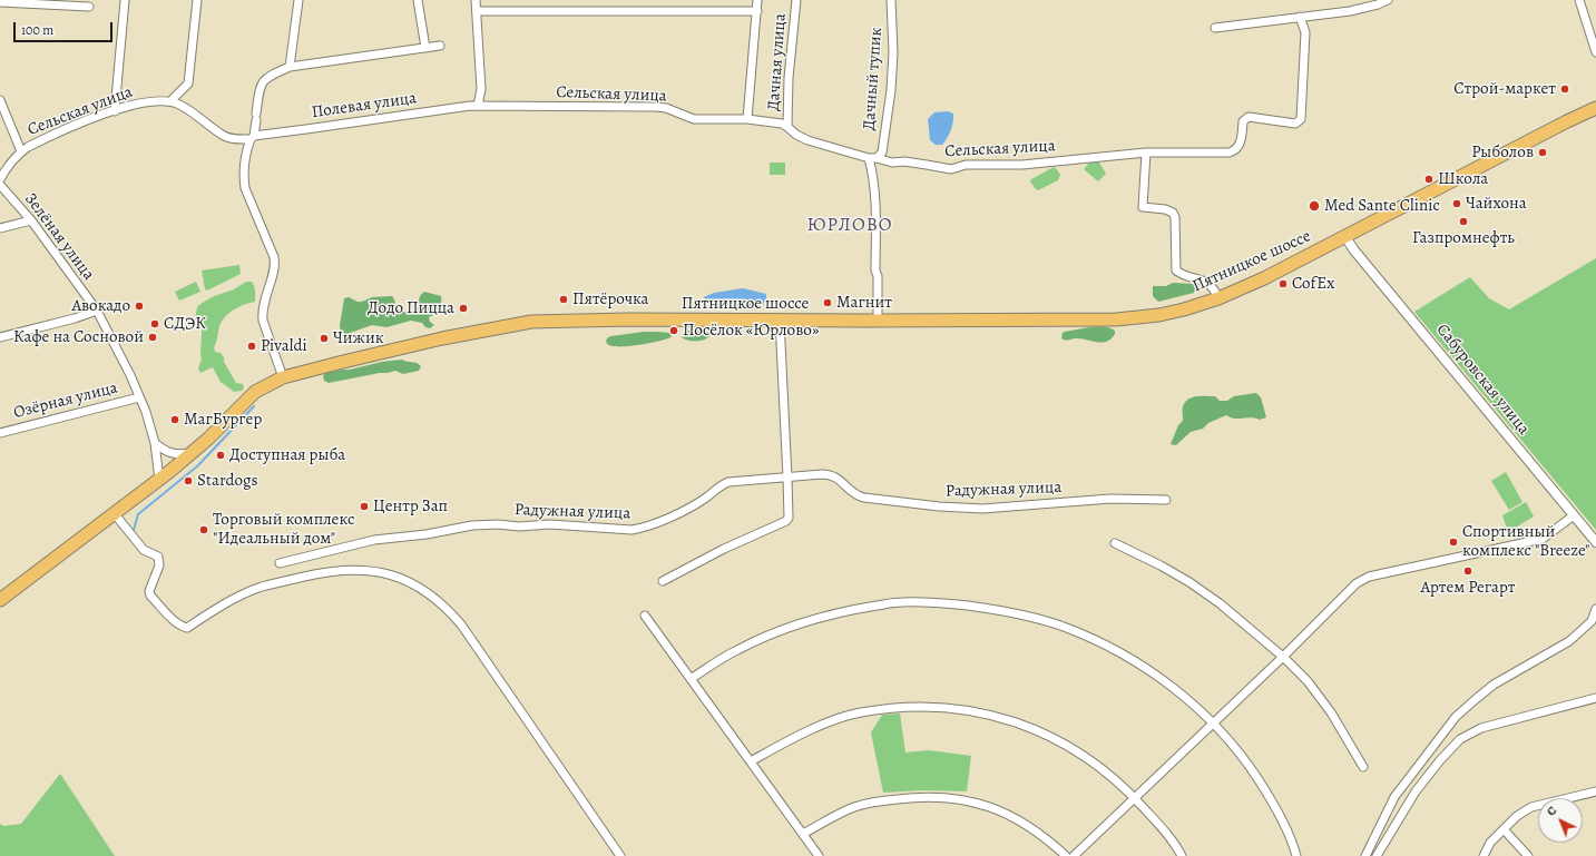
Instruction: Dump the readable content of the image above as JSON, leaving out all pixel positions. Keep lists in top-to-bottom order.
{
  "streets": {
    "main road": ["Пятницкое шоссе"],
    "street": [
      "Дачная улица",
      "Дачный тупик",
      "Сельская улица",
      "Полевая улица",
      "Зелёная улица",
      "Сабуровская улица",
      "Озёрная улица",
      "Радужная улица"
    ]
  },
  "crossings": [
    ["Дачная улица", "Сельская улица"],
    ["Дачный тупик", "Сельская улица"],
    ["Сельская улица", "Полевая улица"],
    ["Зелёная улица", "Пятницкое шоссе"],
    ["Зелёная улица", "Озёрная улица"],
    ["Пятницкое шоссе", "Сабуровская улица"]
  ],
  "districts": ["ЮРЛОВО"],
  "places": [
    "Строй-маркет",
    "Рыболов",
    "Школа",
    "Чайхона",
    "Med Sante Clinic",
    "Газпромнефть",
    "CofEx",
    "Пятёрочка",
    "Магнит",
    "Авокадо",
    "Додо Пицца",
    "СДЭК",
    "Посёлок «Юрлово»",
    "Кафе на Сосновой",
    "Чижик",
    "Pivaldi",
    "МагБургер",
    "Доступная рыба",
    "Stardogs",
    "Центр Зап",
    "Торговый комплекс \"Идеальный дом\"",
    "Спортивный комплекс \"Breeze\"",
    "Артем Регарт"
  ],
  "scale_bar": "100 m",
  "north": "top left"
}
